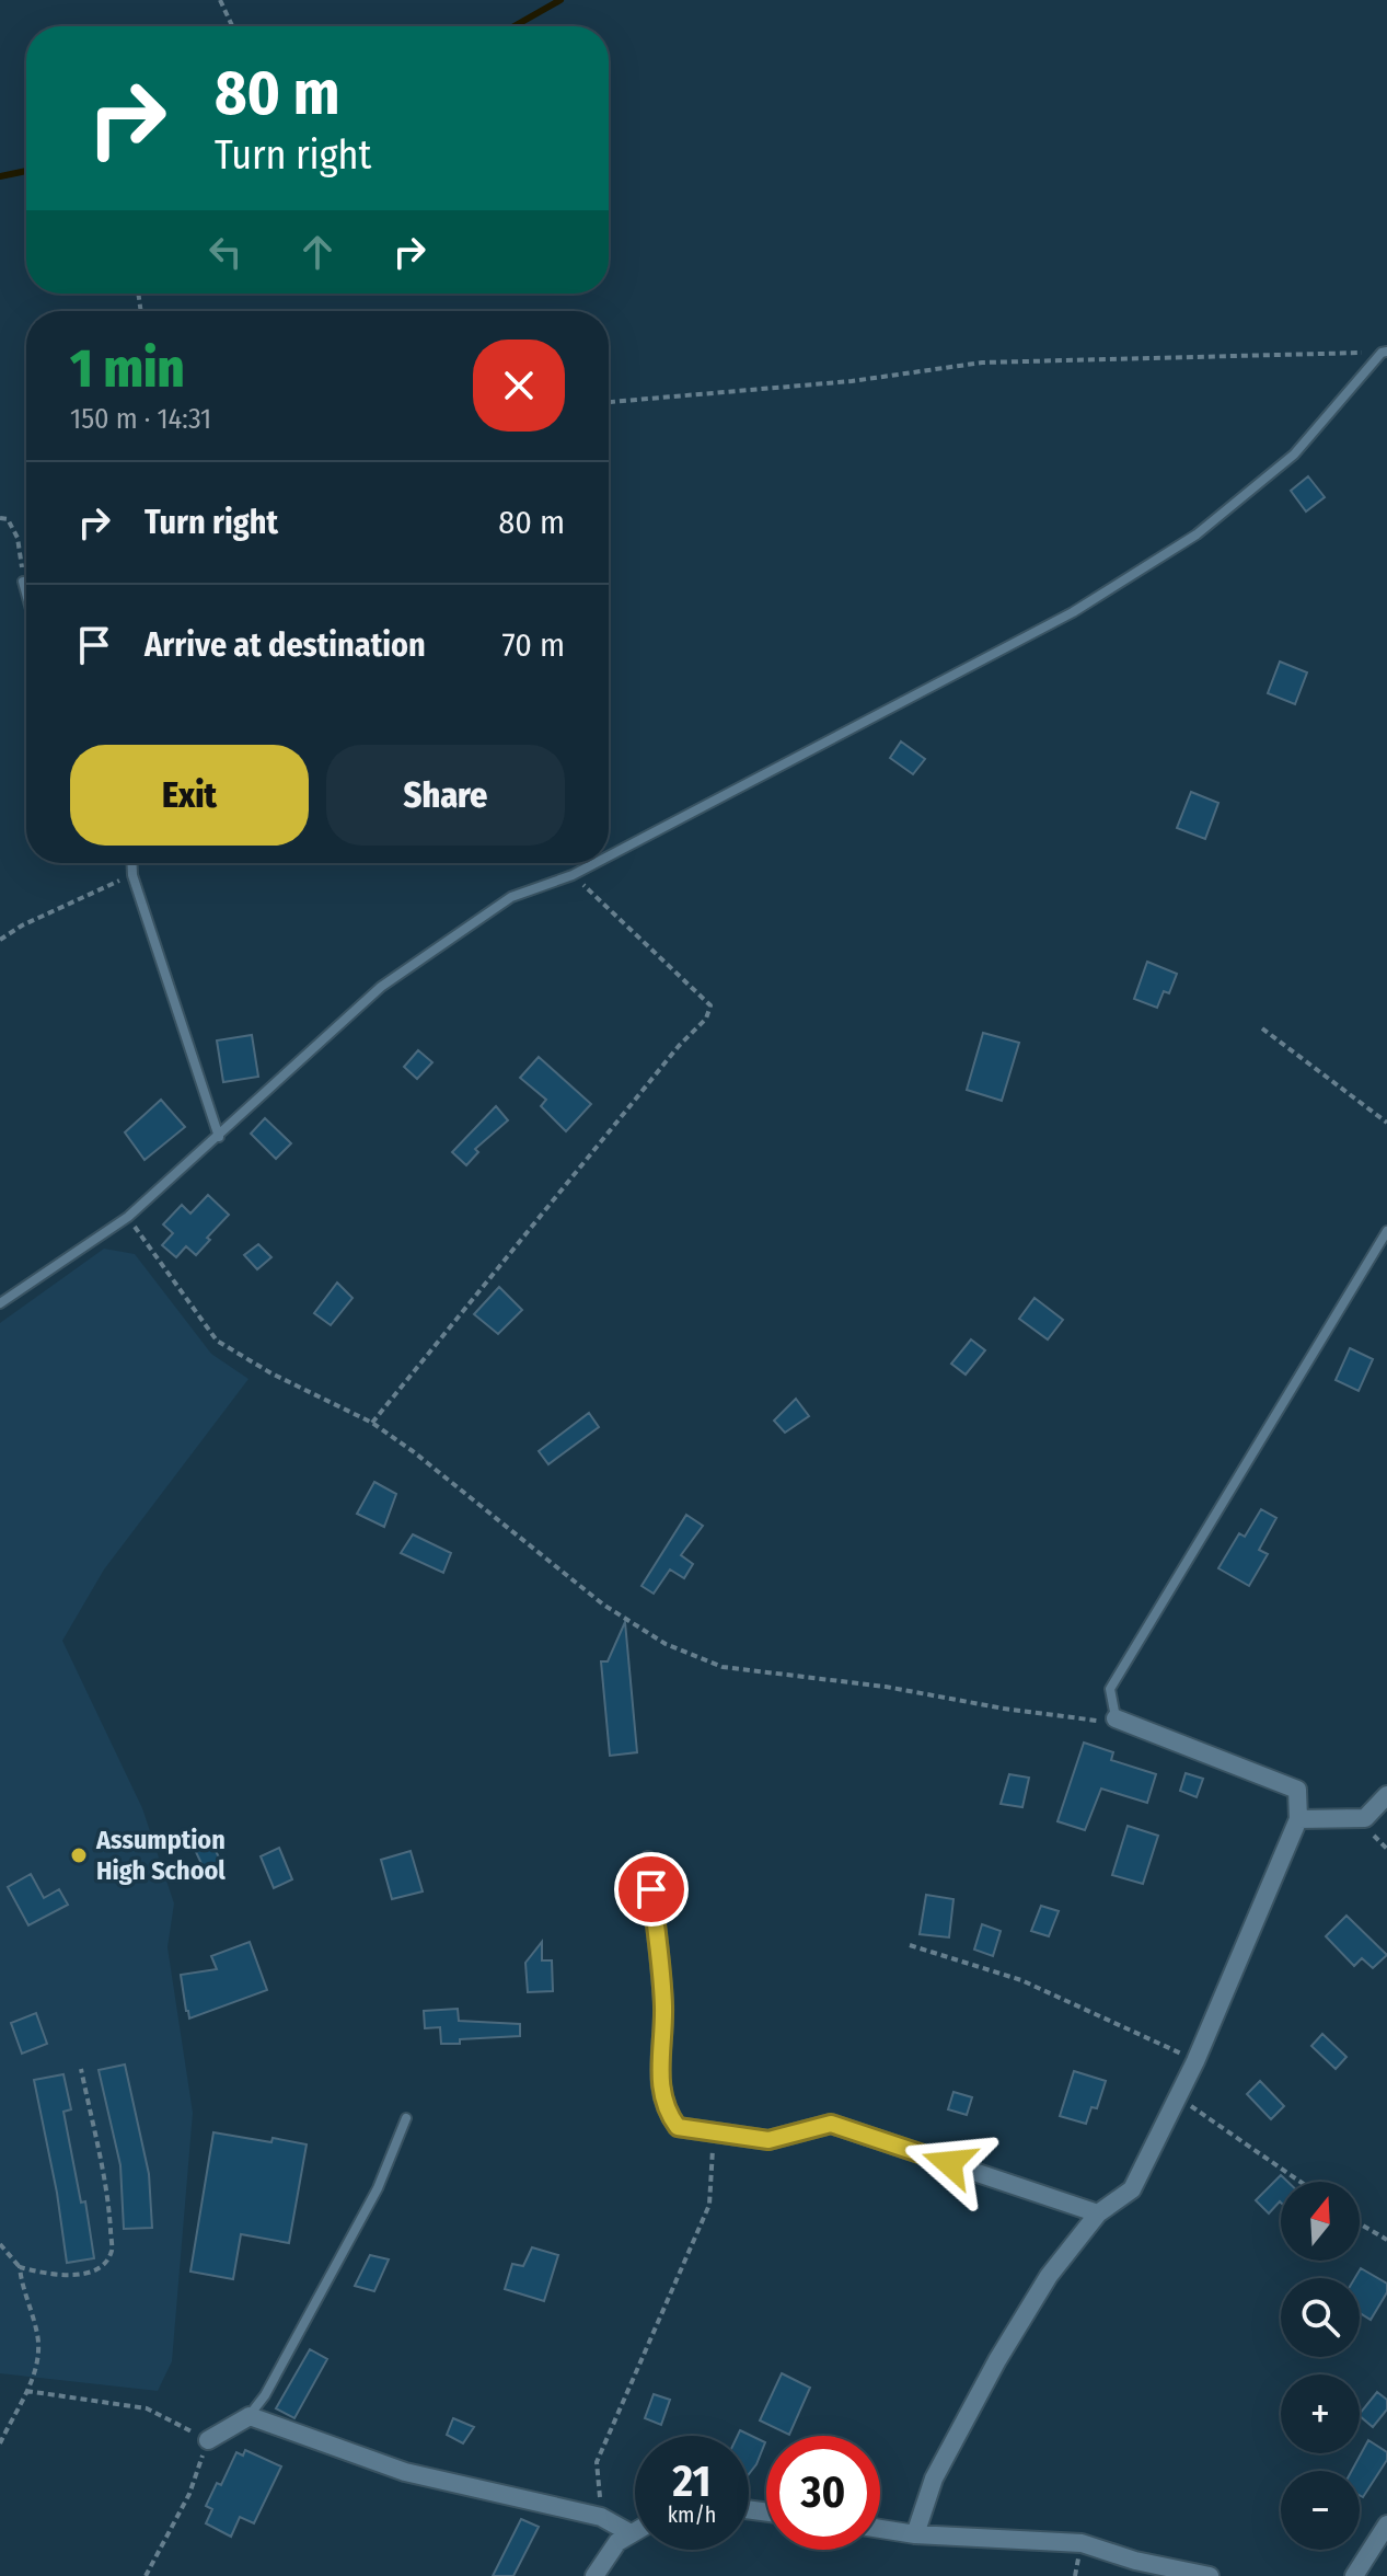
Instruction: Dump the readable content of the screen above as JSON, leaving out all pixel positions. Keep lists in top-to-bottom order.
{
  "places": ["Assumption High School"],
  "north": "top",
  "page": {
    "turn": ["80 m", "Turn right"],
    "heading": ["1 min", "150 m · 14:31"],
    "list": [
      {
        "name": "Turn right",
        "value": "80 m"
      },
      {
        "name": "Arrive at destination",
        "value": "70 m"
      }
    ],
    "buttons": ["Exit", "Share"],
    "map_buttons": ["+", "−"],
    "speed": "21 km/h",
    "limit": "30"
  }
}
